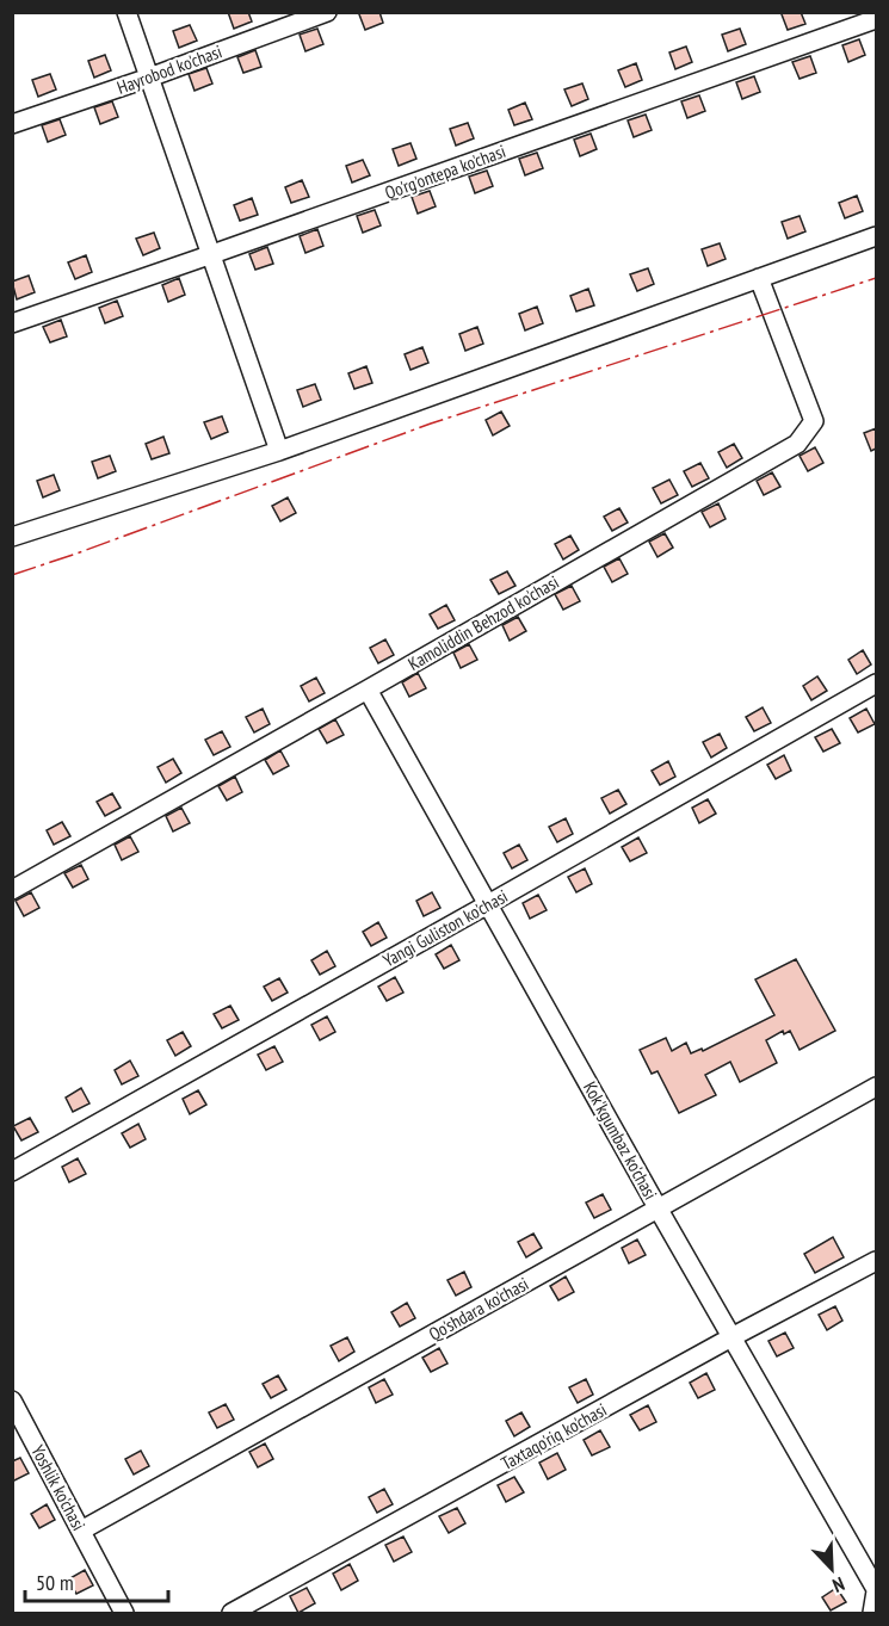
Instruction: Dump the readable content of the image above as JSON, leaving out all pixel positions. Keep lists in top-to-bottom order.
{
  "streets": {
    "street": [
      "Hayrobod ko'chasi",
      "Qo'rg'ontepa ko'chasi",
      "Kamoliddin Behzod ko'chasi",
      "Yangi Guliston ko'chasi",
      "Kok'kgumbaz ko'chasi",
      "Qo'shdara ko'chasi",
      "Taxtaqo'riq ko'chasi",
      "Yoshlik ko'chasi"
    ]
  },
  "crossings": [
    ["Kamoliddin Behzod ko'chasi", "Kok'kgumbaz ko'chasi"],
    ["Yangi Guliston ko'chasi", "Kok'kgumbaz ko'chasi"],
    ["Kok'kgumbaz ko'chasi", "Qo'shdara ko'chasi"],
    ["Kok'kgumbaz ko'chasi", "Taxtaqo'riq ko'chasi"],
    ["Qo'shdara ko'chasi", "Yoshlik ko'chasi"]
  ],
  "scale_bar": "50 m",
  "north": "bottom right"
}
